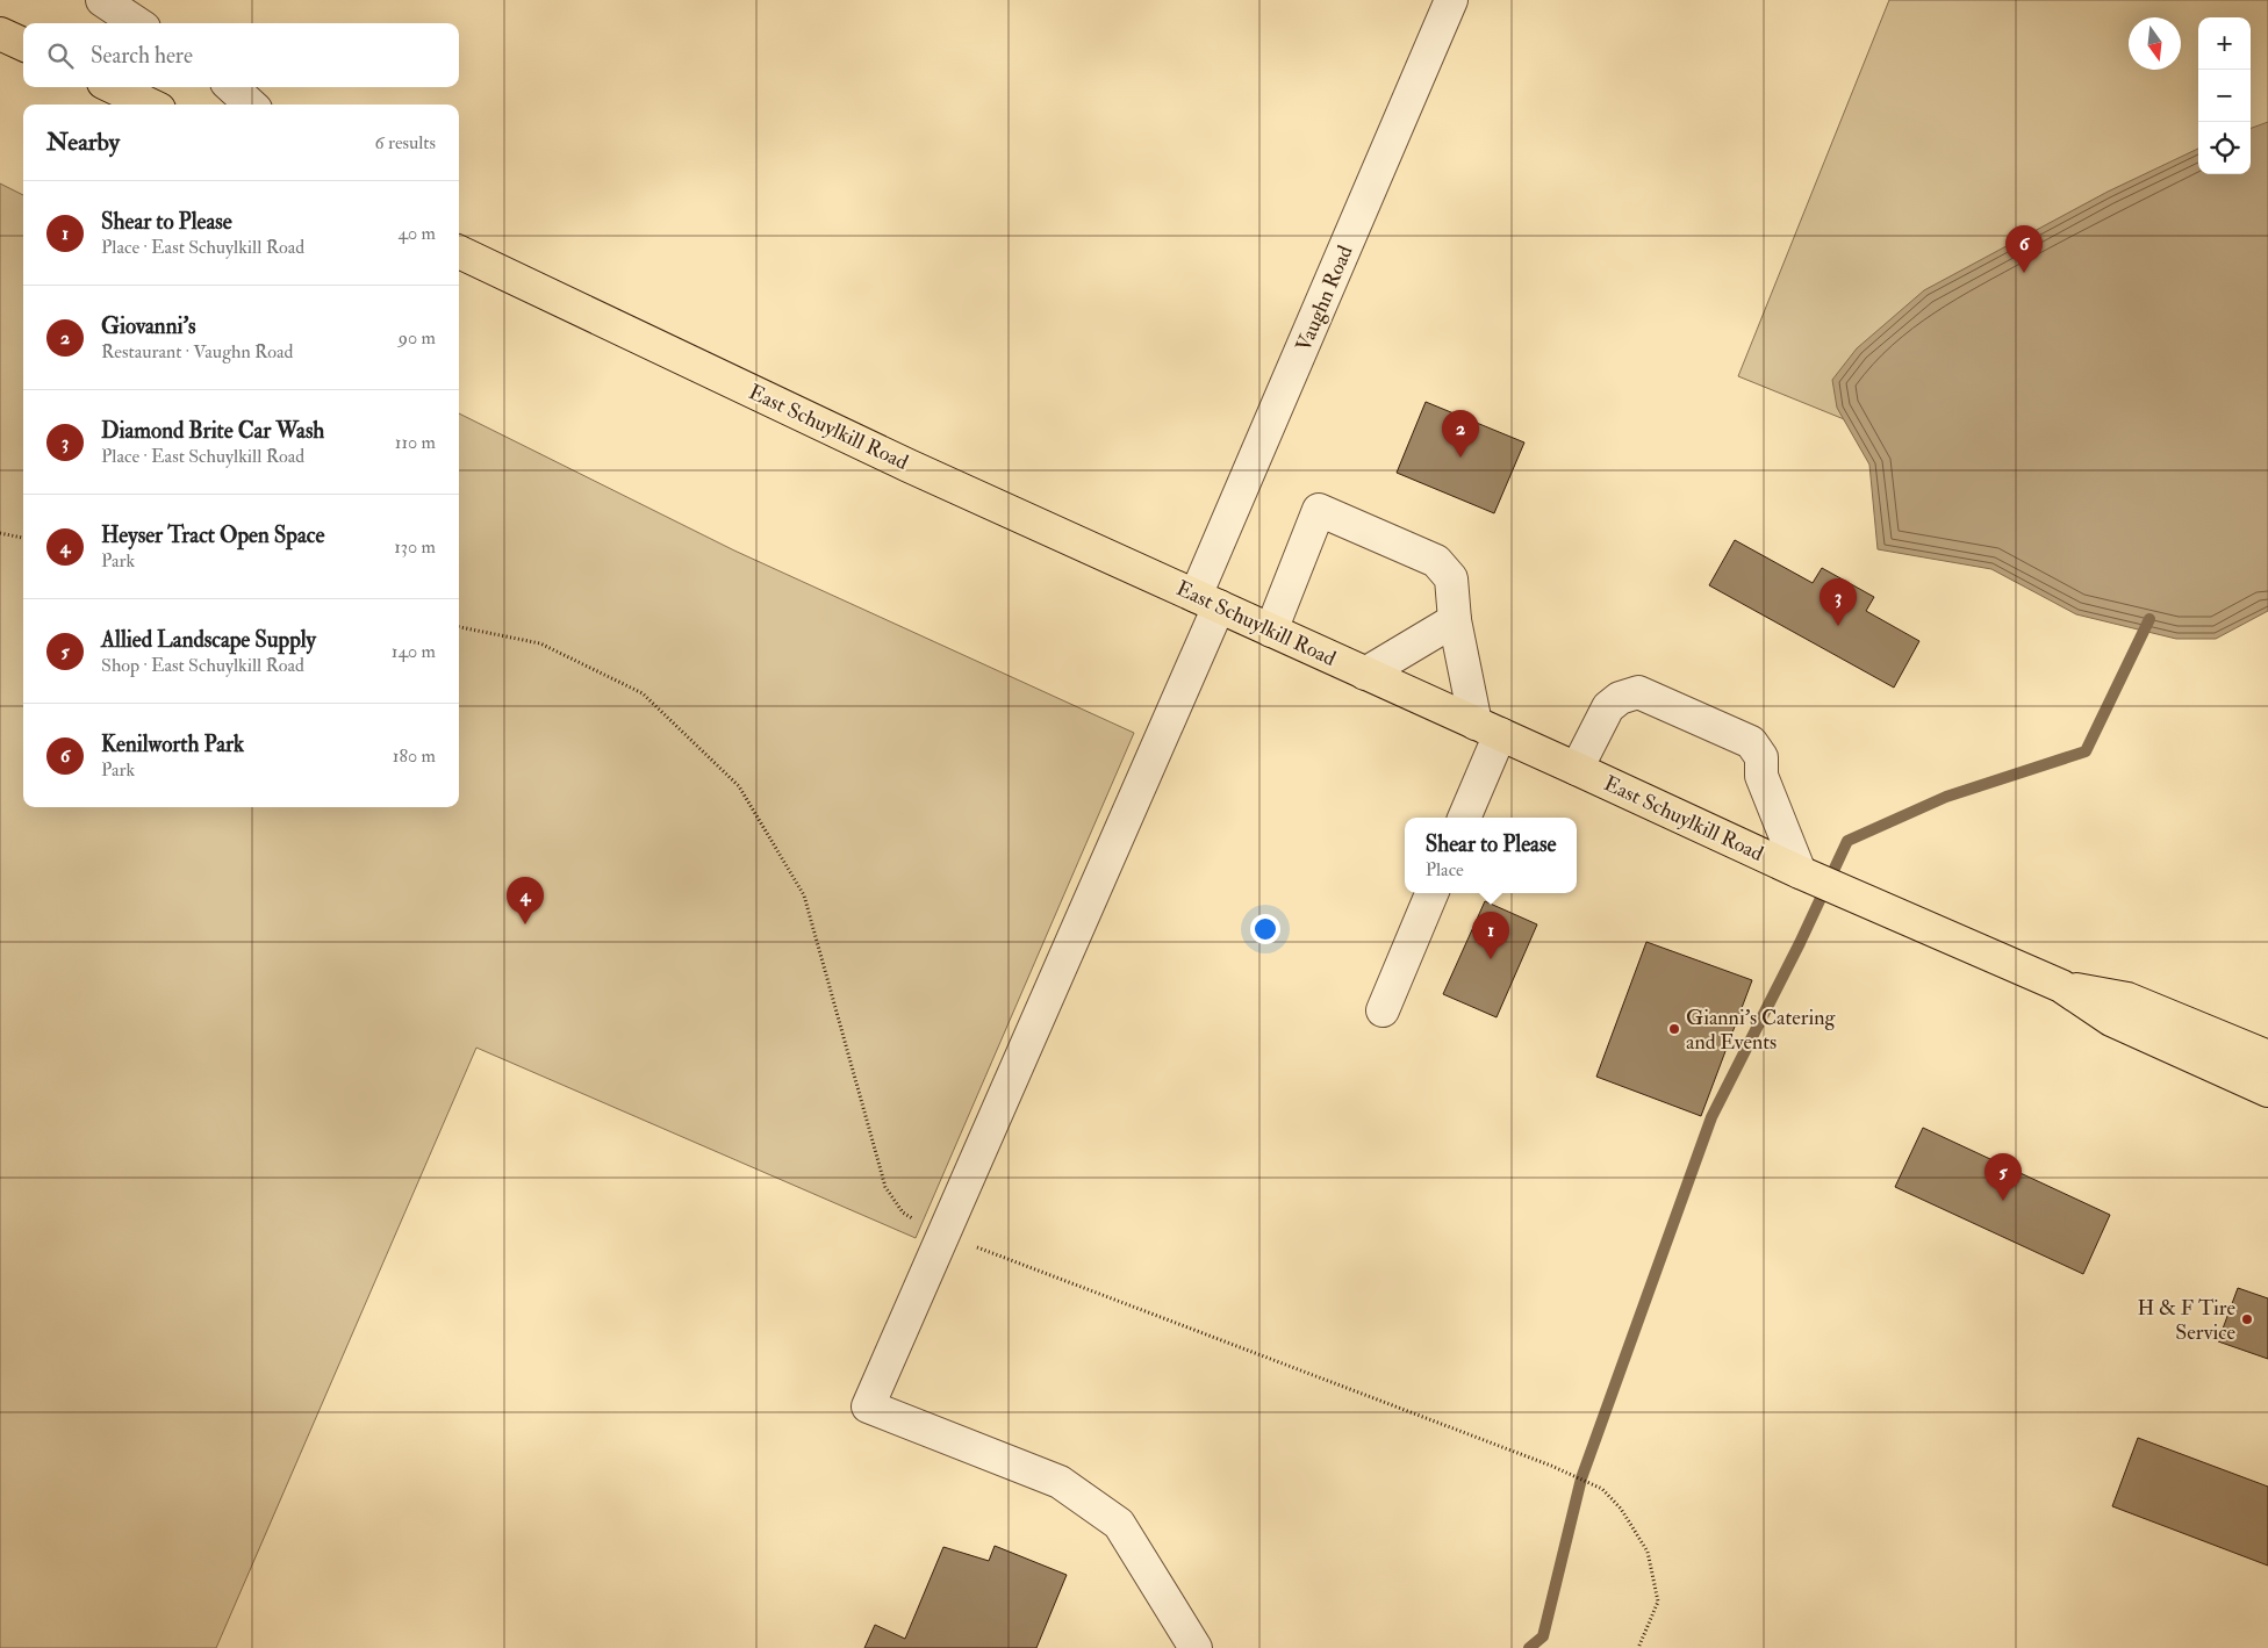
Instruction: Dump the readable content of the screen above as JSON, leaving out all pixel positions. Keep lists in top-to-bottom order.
{
  "streets": {
    "main road": ["East Schuylkill Road"],
    "street": ["Vaughn Road"]
  },
  "crossings": [
    ["Vaughn Road", "East Schuylkill Road"]
  ],
  "places": ["Gianni’s Catering and Events", "H & F Tire Service"],
  "north": "bottom",
  "page": {
    "map_buttons": ["+", "−"],
    "search": "Search here",
    "heading": ["Nearby", "6 results"],
    "list": [
      {
        "mark": "1",
        "name": "Shear to Please",
        "note": "Place · East Schuylkill Road",
        "value": "40 m"
      },
      {
        "mark": "2",
        "name": "Giovanni’s",
        "note": "Restaurant · Vaughn Road",
        "value": "90 m"
      },
      {
        "mark": "3",
        "name": "Diamond Brite Car Wash",
        "note": "Place · East Schuylkill Road",
        "value": "110 m"
      },
      {
        "mark": "4",
        "name": "Heyser Tract Open Space",
        "note": "Park",
        "value": "130 m"
      },
      {
        "mark": "5",
        "name": "Allied Landscape Supply",
        "note": "Shop · East Schuylkill Road",
        "value": "140 m"
      },
      {
        "mark": "6",
        "name": "Kenilworth Park",
        "note": "Park",
        "value": "180 m"
      }
    ],
    "pins": [
      "6",
      "2",
      "3",
      "4",
      "1",
      "5"
    ],
    "popup": ["Shear to Please", "Place"]
  }
}
